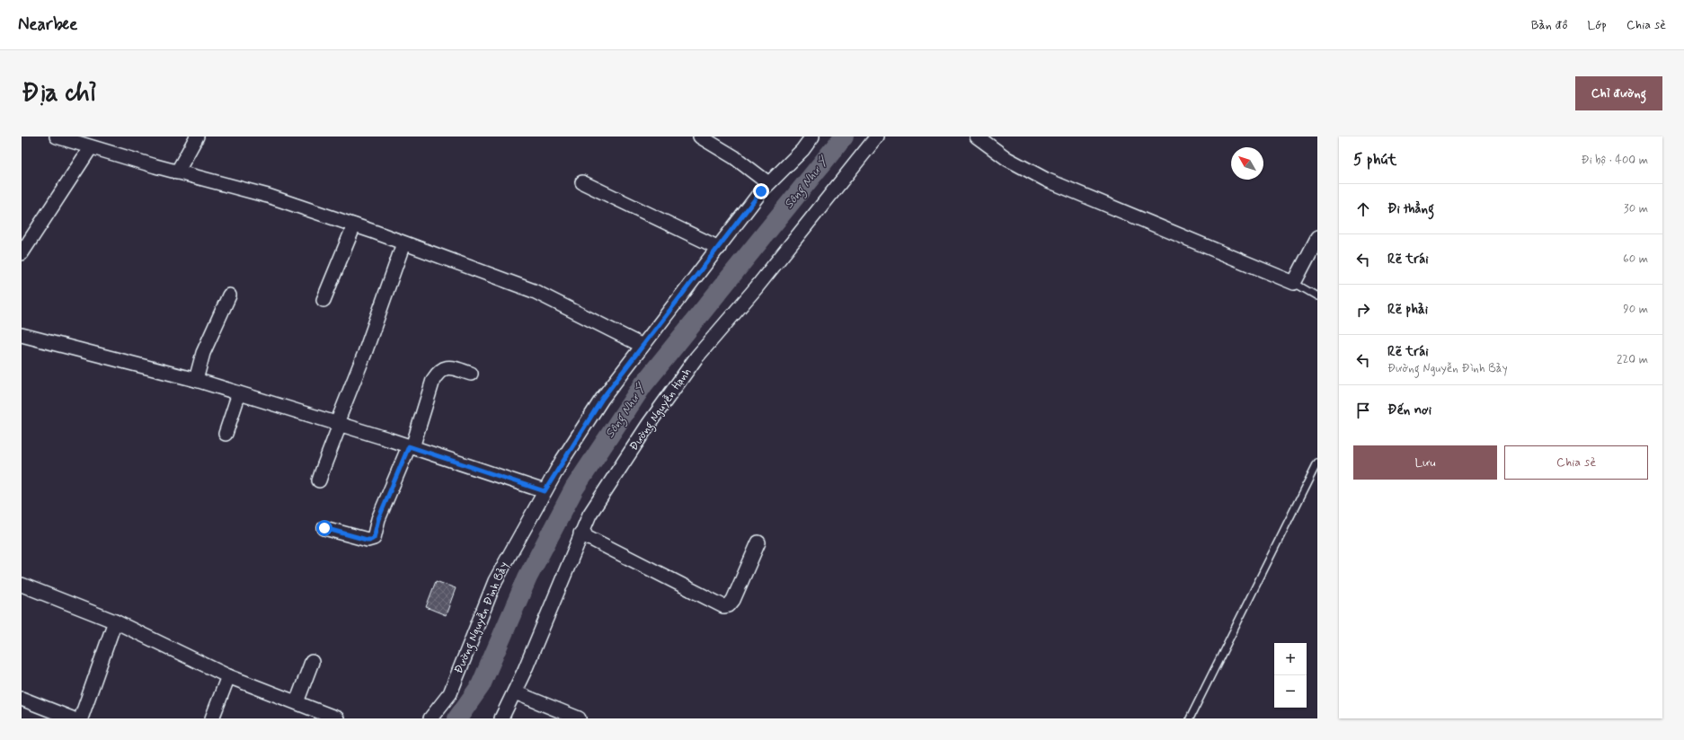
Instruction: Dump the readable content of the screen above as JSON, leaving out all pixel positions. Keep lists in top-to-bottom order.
{
  "streets": {
    "street": ["Đường Nguyễn Hạnh", "Đường Nguyễn Đình Bảy"]
  },
  "water": ["Sông Như Ý"],
  "north": "top left",
  "page": {
    "header": "Nearbee",
    "nav": ["Bản đồ", "Lớp", "Chia sẻ"],
    "buttons": [
      "Chỉ đường",
      ["Lưu", "Chia sẻ"]
    ],
    "title": "Địa chỉ",
    "heading": ["5 phút", "Đi bộ · 400 m"],
    "list": [
      ["Đi thẳng", "30 m"],
      ["Rẽ trái", "60 m"],
      ["Rẽ phải", "90 m"],
      ["Rẽ trái", "Đường Nguyễn Đình Bảy", "220 m"],
      "Đến nơi"
    ],
    "map_buttons": ["+", "−"]
  }
}
